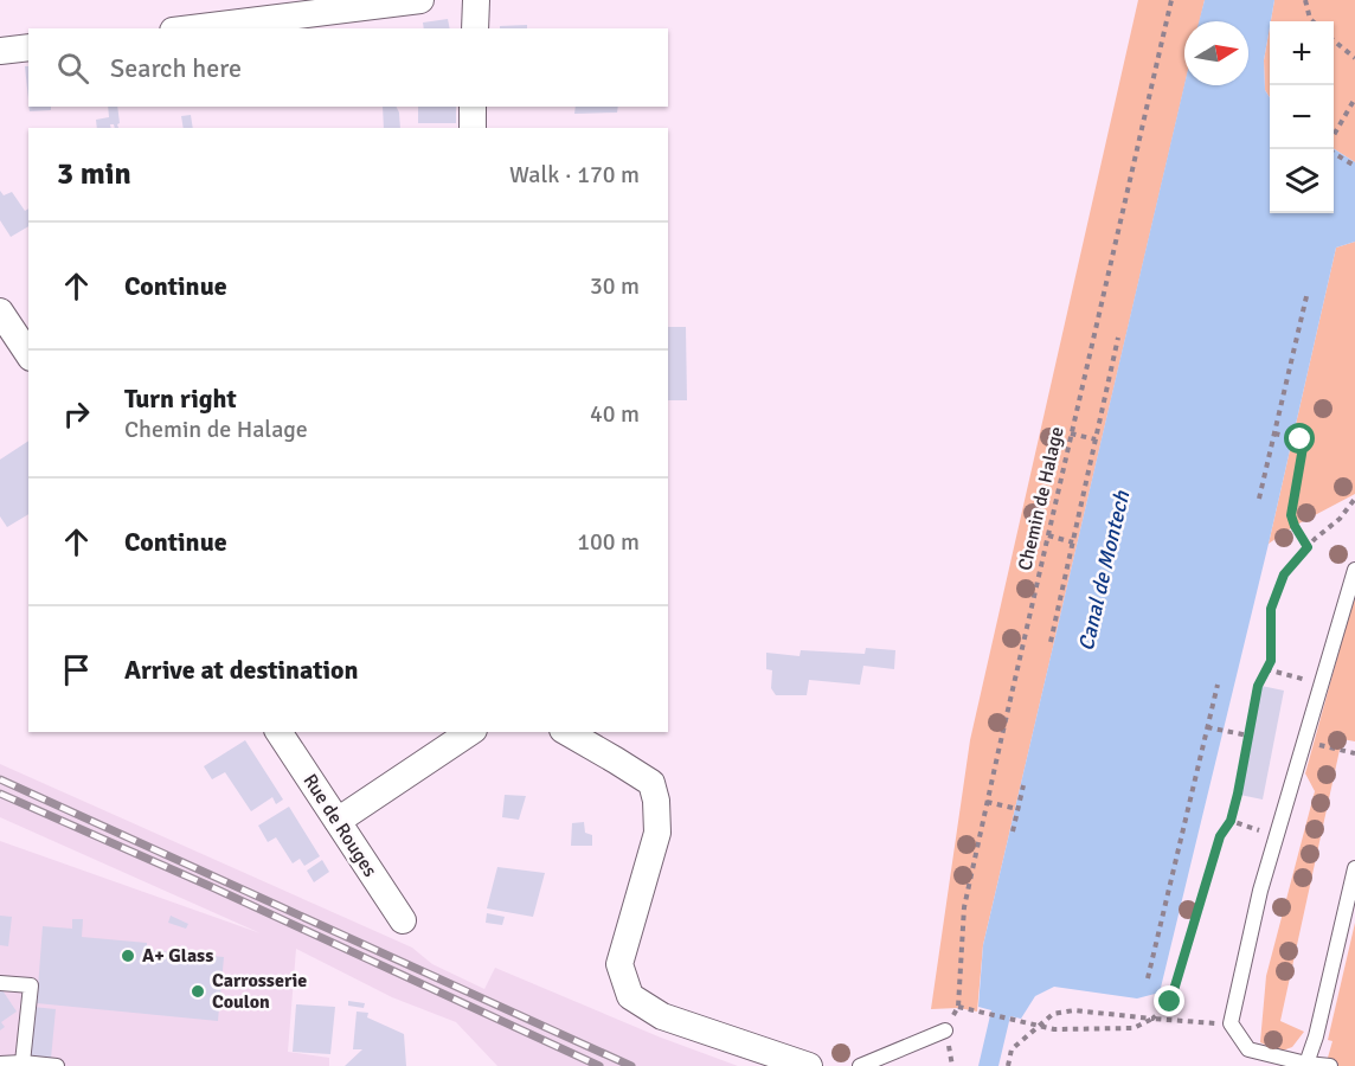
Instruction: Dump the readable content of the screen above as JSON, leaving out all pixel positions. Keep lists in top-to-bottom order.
{
  "streets": {
    "street": ["Rue de Rouges"],
    "path": ["Chemin de Halage"]
  },
  "water": ["Canal de Montech"],
  "places": ["A+ Glass", "Carrosserie Coulon"],
  "north": "right",
  "page": {
    "map_buttons": ["+", "−"],
    "search": "Search here",
    "heading": ["3 min", "Walk · 170 m"],
    "list": [
      ["Continue", "30 m"],
      ["Turn right", "Chemin de Halage", "40 m"],
      ["Continue", "100 m"],
      "Arrive at destination"
    ]
  }
}
